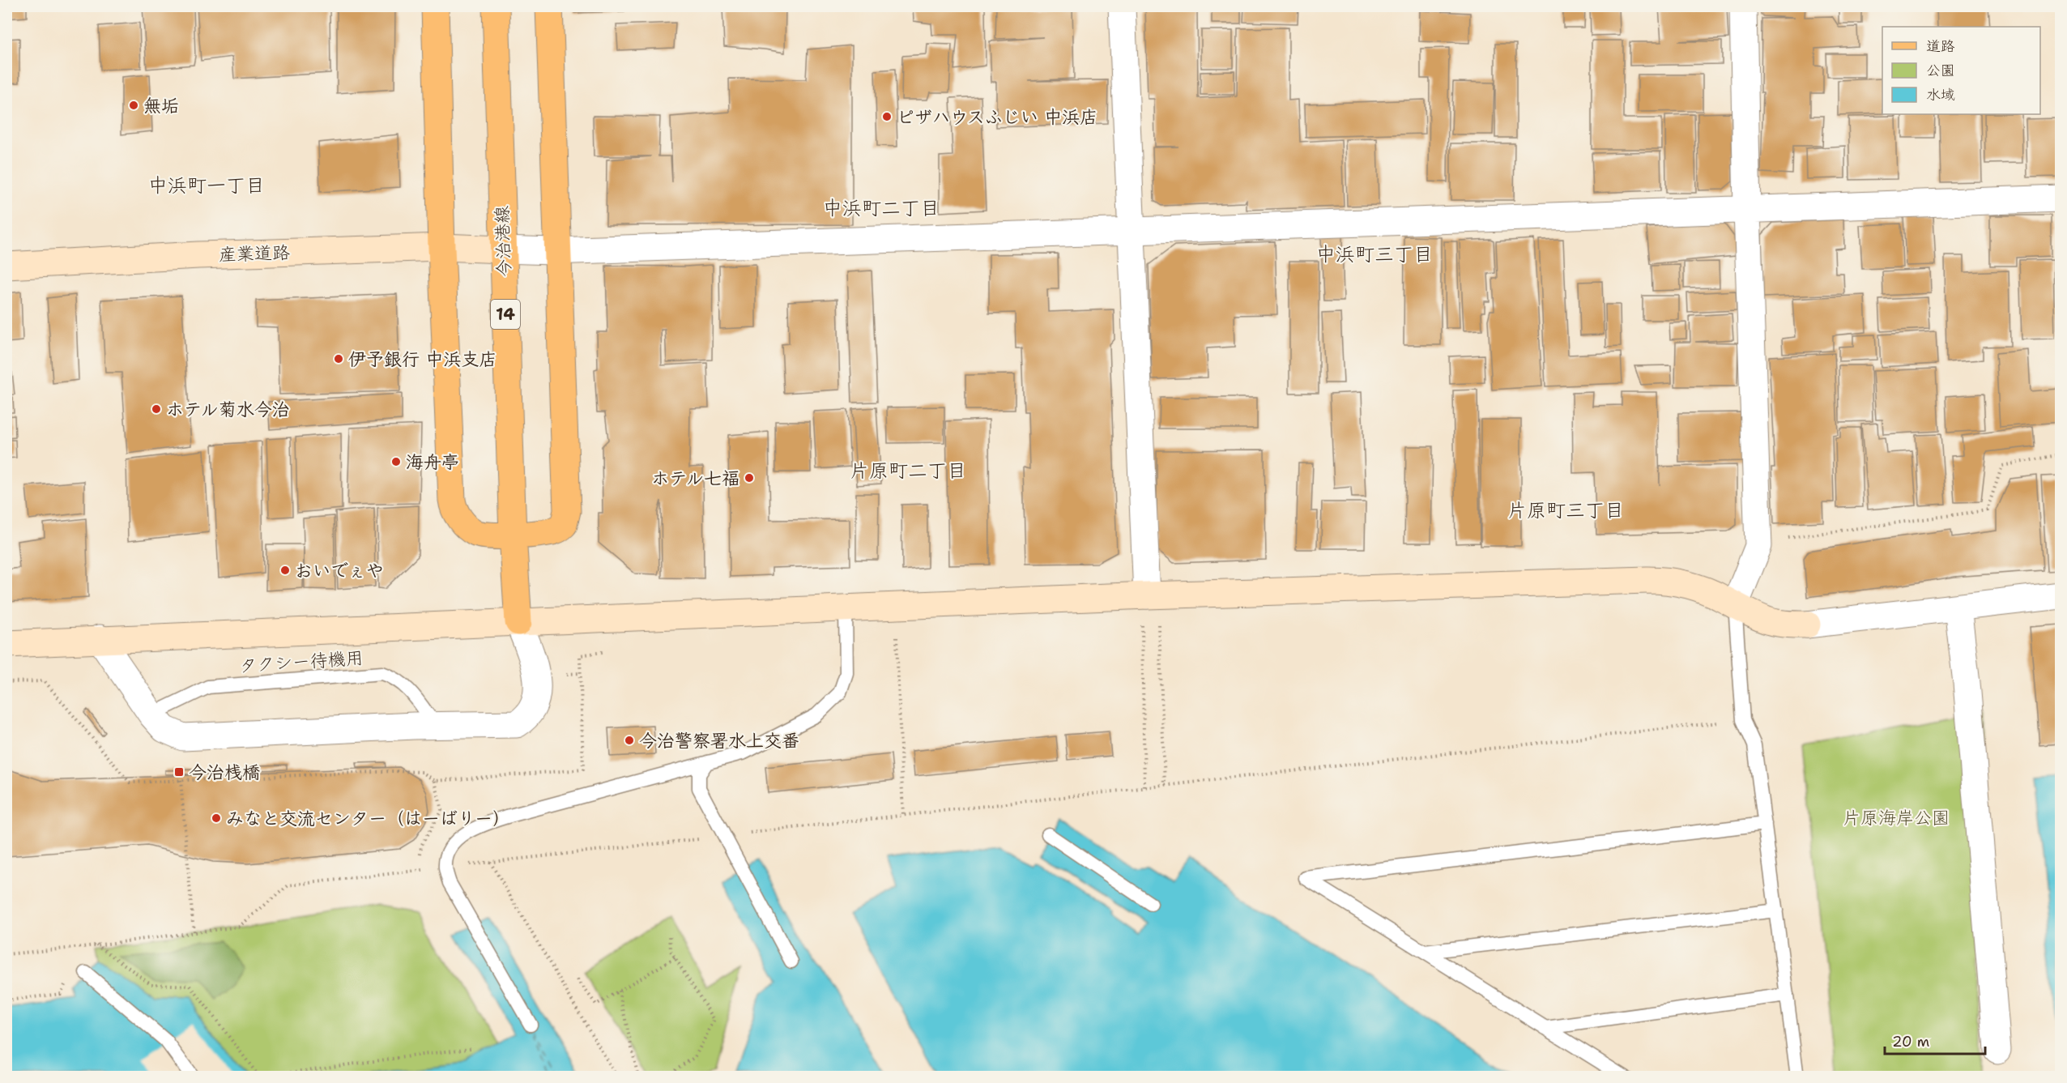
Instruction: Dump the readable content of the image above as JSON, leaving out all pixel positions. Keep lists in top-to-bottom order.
{
  "streets": {
    "main road": ["今治港線", "14"],
    "street": ["産業道路"],
    "lane": ["タクシー待機用"]
  },
  "crossings": [
    ["今治港線", "産業道路"]
  ],
  "districts": [
    "中浜町一丁目",
    "中浜町二丁目",
    "中浜町三丁目",
    "片原町二丁目",
    "片原町三丁目"
  ],
  "parks": ["片原海岸公園"],
  "places": {
    "other": [
      "無垢",
      "ピザハウスふじい 中浜店",
      "伊予銀行 中浜支店",
      "ホテル菊水今治",
      "海舟亭",
      "ホテル七福",
      "おいでぇや",
      "今治警察署水上交番",
      "みなと交流センター（はーばりー）"
    ],
    "transit": ["今治桟橋"]
  },
  "legend": ["道路", "公園", "水域"],
  "scale_bar": "20 m"
}
